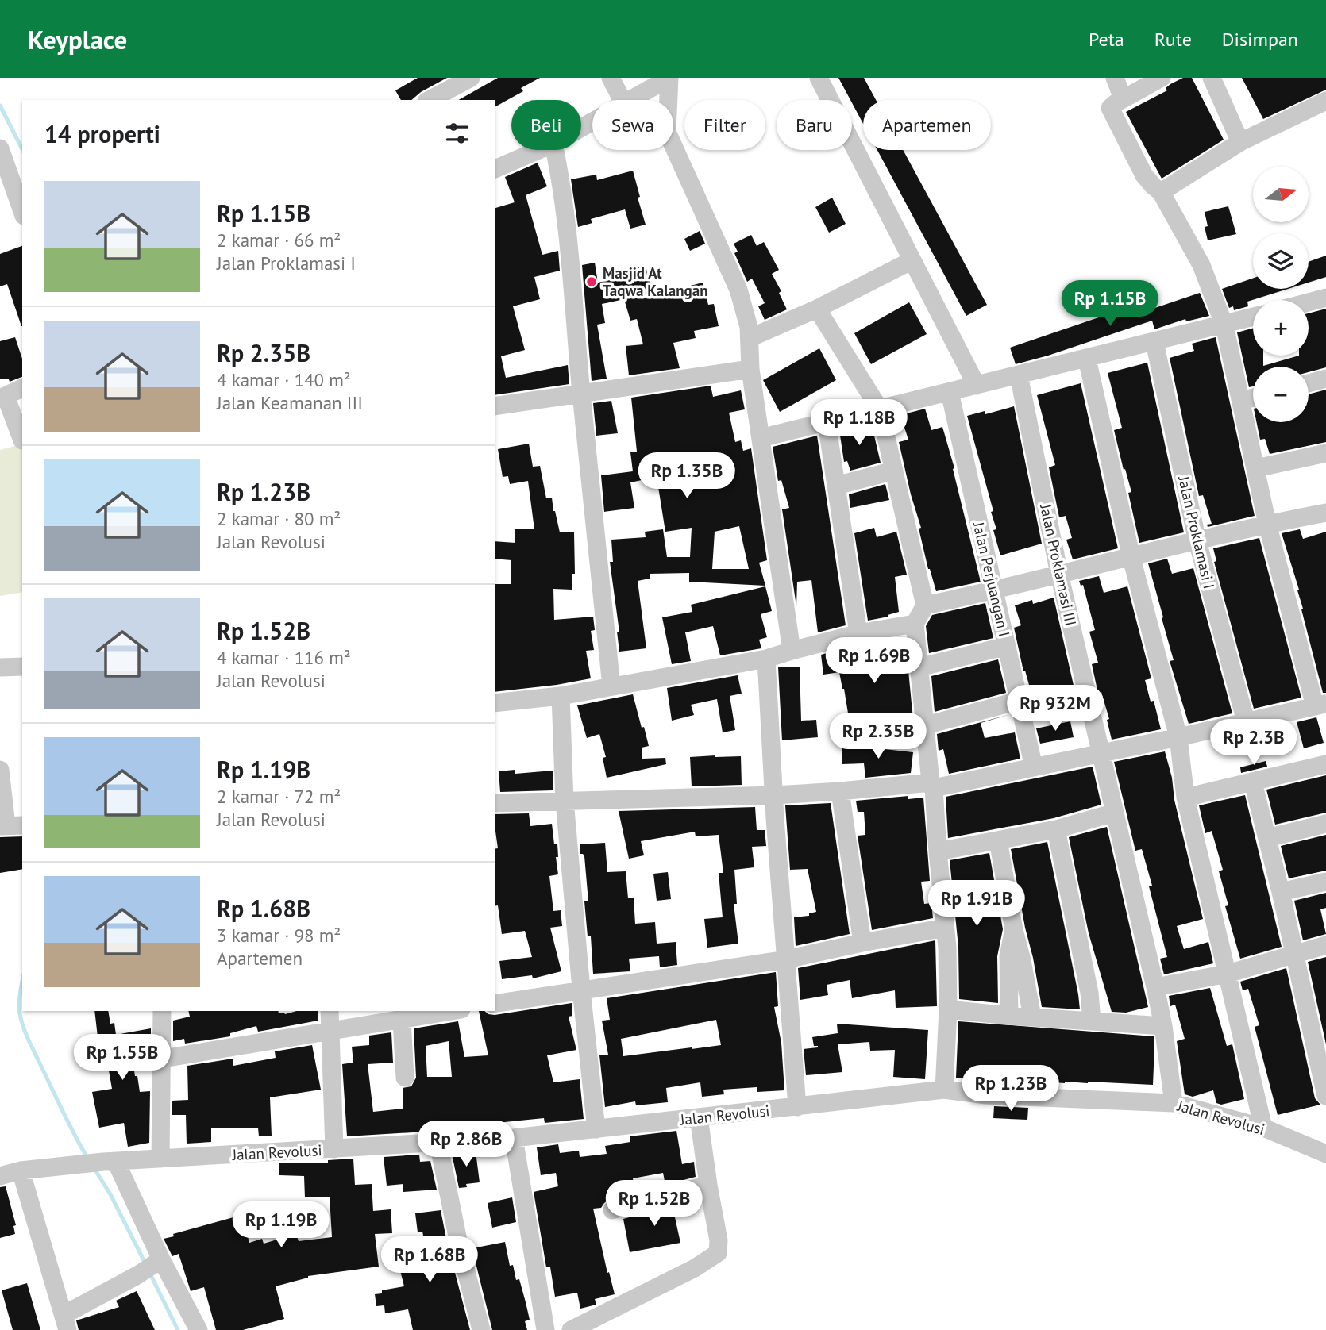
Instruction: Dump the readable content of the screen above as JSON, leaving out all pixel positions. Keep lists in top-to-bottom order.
{
  "streets": {
    "street": [
      "Jalan Proklamasi I",
      "Jalan Proklamasi III",
      "Jalan Perjuangan I",
      "Jalan Revolusi"
    ]
  },
  "crossings": [
    ["Jalan Proklamasi III", "Jalan Revolusi"]
  ],
  "places": ["Masjid At Taqwa Kalangan"],
  "north": "right",
  "page": {
    "header": "Keyplace",
    "nav": ["Peta", "Rute", "Disimpan"],
    "chip": [
      "Beli",
      "Sewa",
      "Filter",
      "Baru",
      "Apartemen"
    ],
    "heading": "14 properti",
    "map_buttons": ["+", "−"],
    "list": [
      {
        "name": "Rp 1.15B",
        "note": "2 kamar · 66 m² · Jalan Proklamasi I"
      },
      {
        "name": "Rp 2.35B",
        "note": "4 kamar · 140 m² · Jalan Keamanan III"
      },
      {
        "name": "Rp 1.23B",
        "note": "2 kamar · 80 m² · Jalan Revolusi"
      },
      {
        "name": "Rp 1.52B",
        "note": "4 kamar · 116 m² · Jalan Revolusi"
      },
      {
        "name": "Rp 1.19B",
        "note": "2 kamar · 72 m² · Jalan Revolusi"
      },
      {
        "name": "Rp 1.68B",
        "note": "3 kamar · 98 m² · Apartemen"
      }
    ],
    "price": [
      "Rp 1.15B",
      "Rp 1.18B",
      "Rp 1.35B",
      "Rp 1.69B",
      "Rp 932M",
      "Rp 2.35B",
      "Rp 2.3B",
      "Rp 1.91B",
      "Rp 1.55B",
      "Rp 1.23B",
      "Rp 2.86B",
      "Rp 1.52B",
      "Rp 1.19B",
      "Rp 1.68B"
    ]
  }
}
